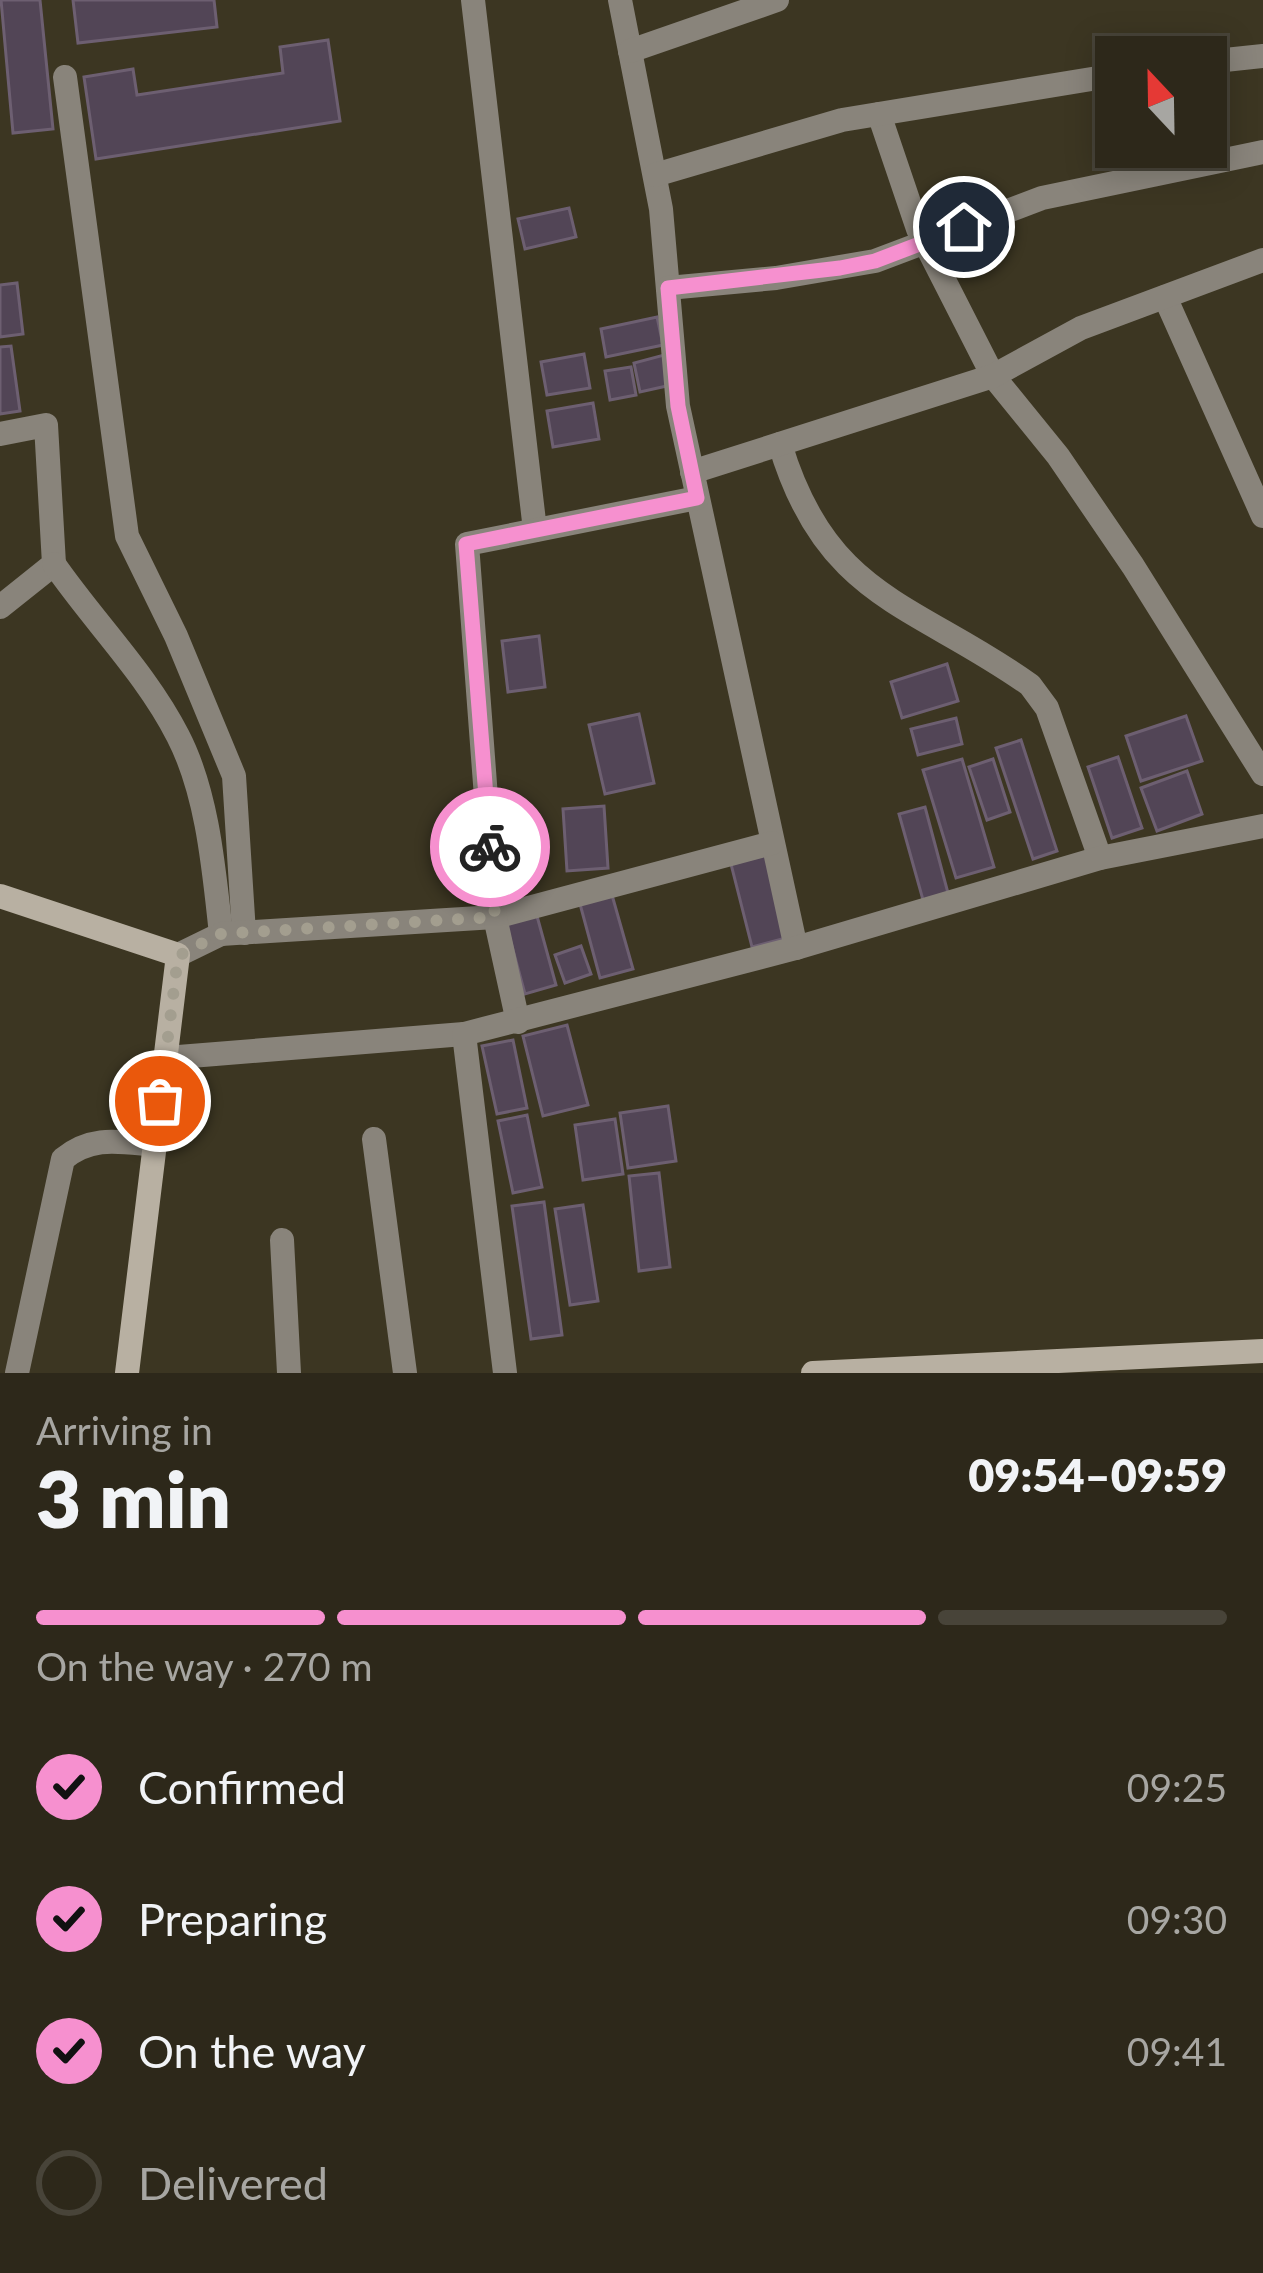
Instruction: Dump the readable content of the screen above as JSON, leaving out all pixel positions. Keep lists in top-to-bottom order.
{
  "north": "top",
  "page": {
    "heading": ["3 min", "Arriving in", "09:54–09:59"],
    "bar": "On the way · 270 m",
    "list": [
      ["Confirmed", "09:25"],
      ["Preparing", "09:30"],
      ["On the way", "09:41"],
      "Delivered"
    ]
  }
}
